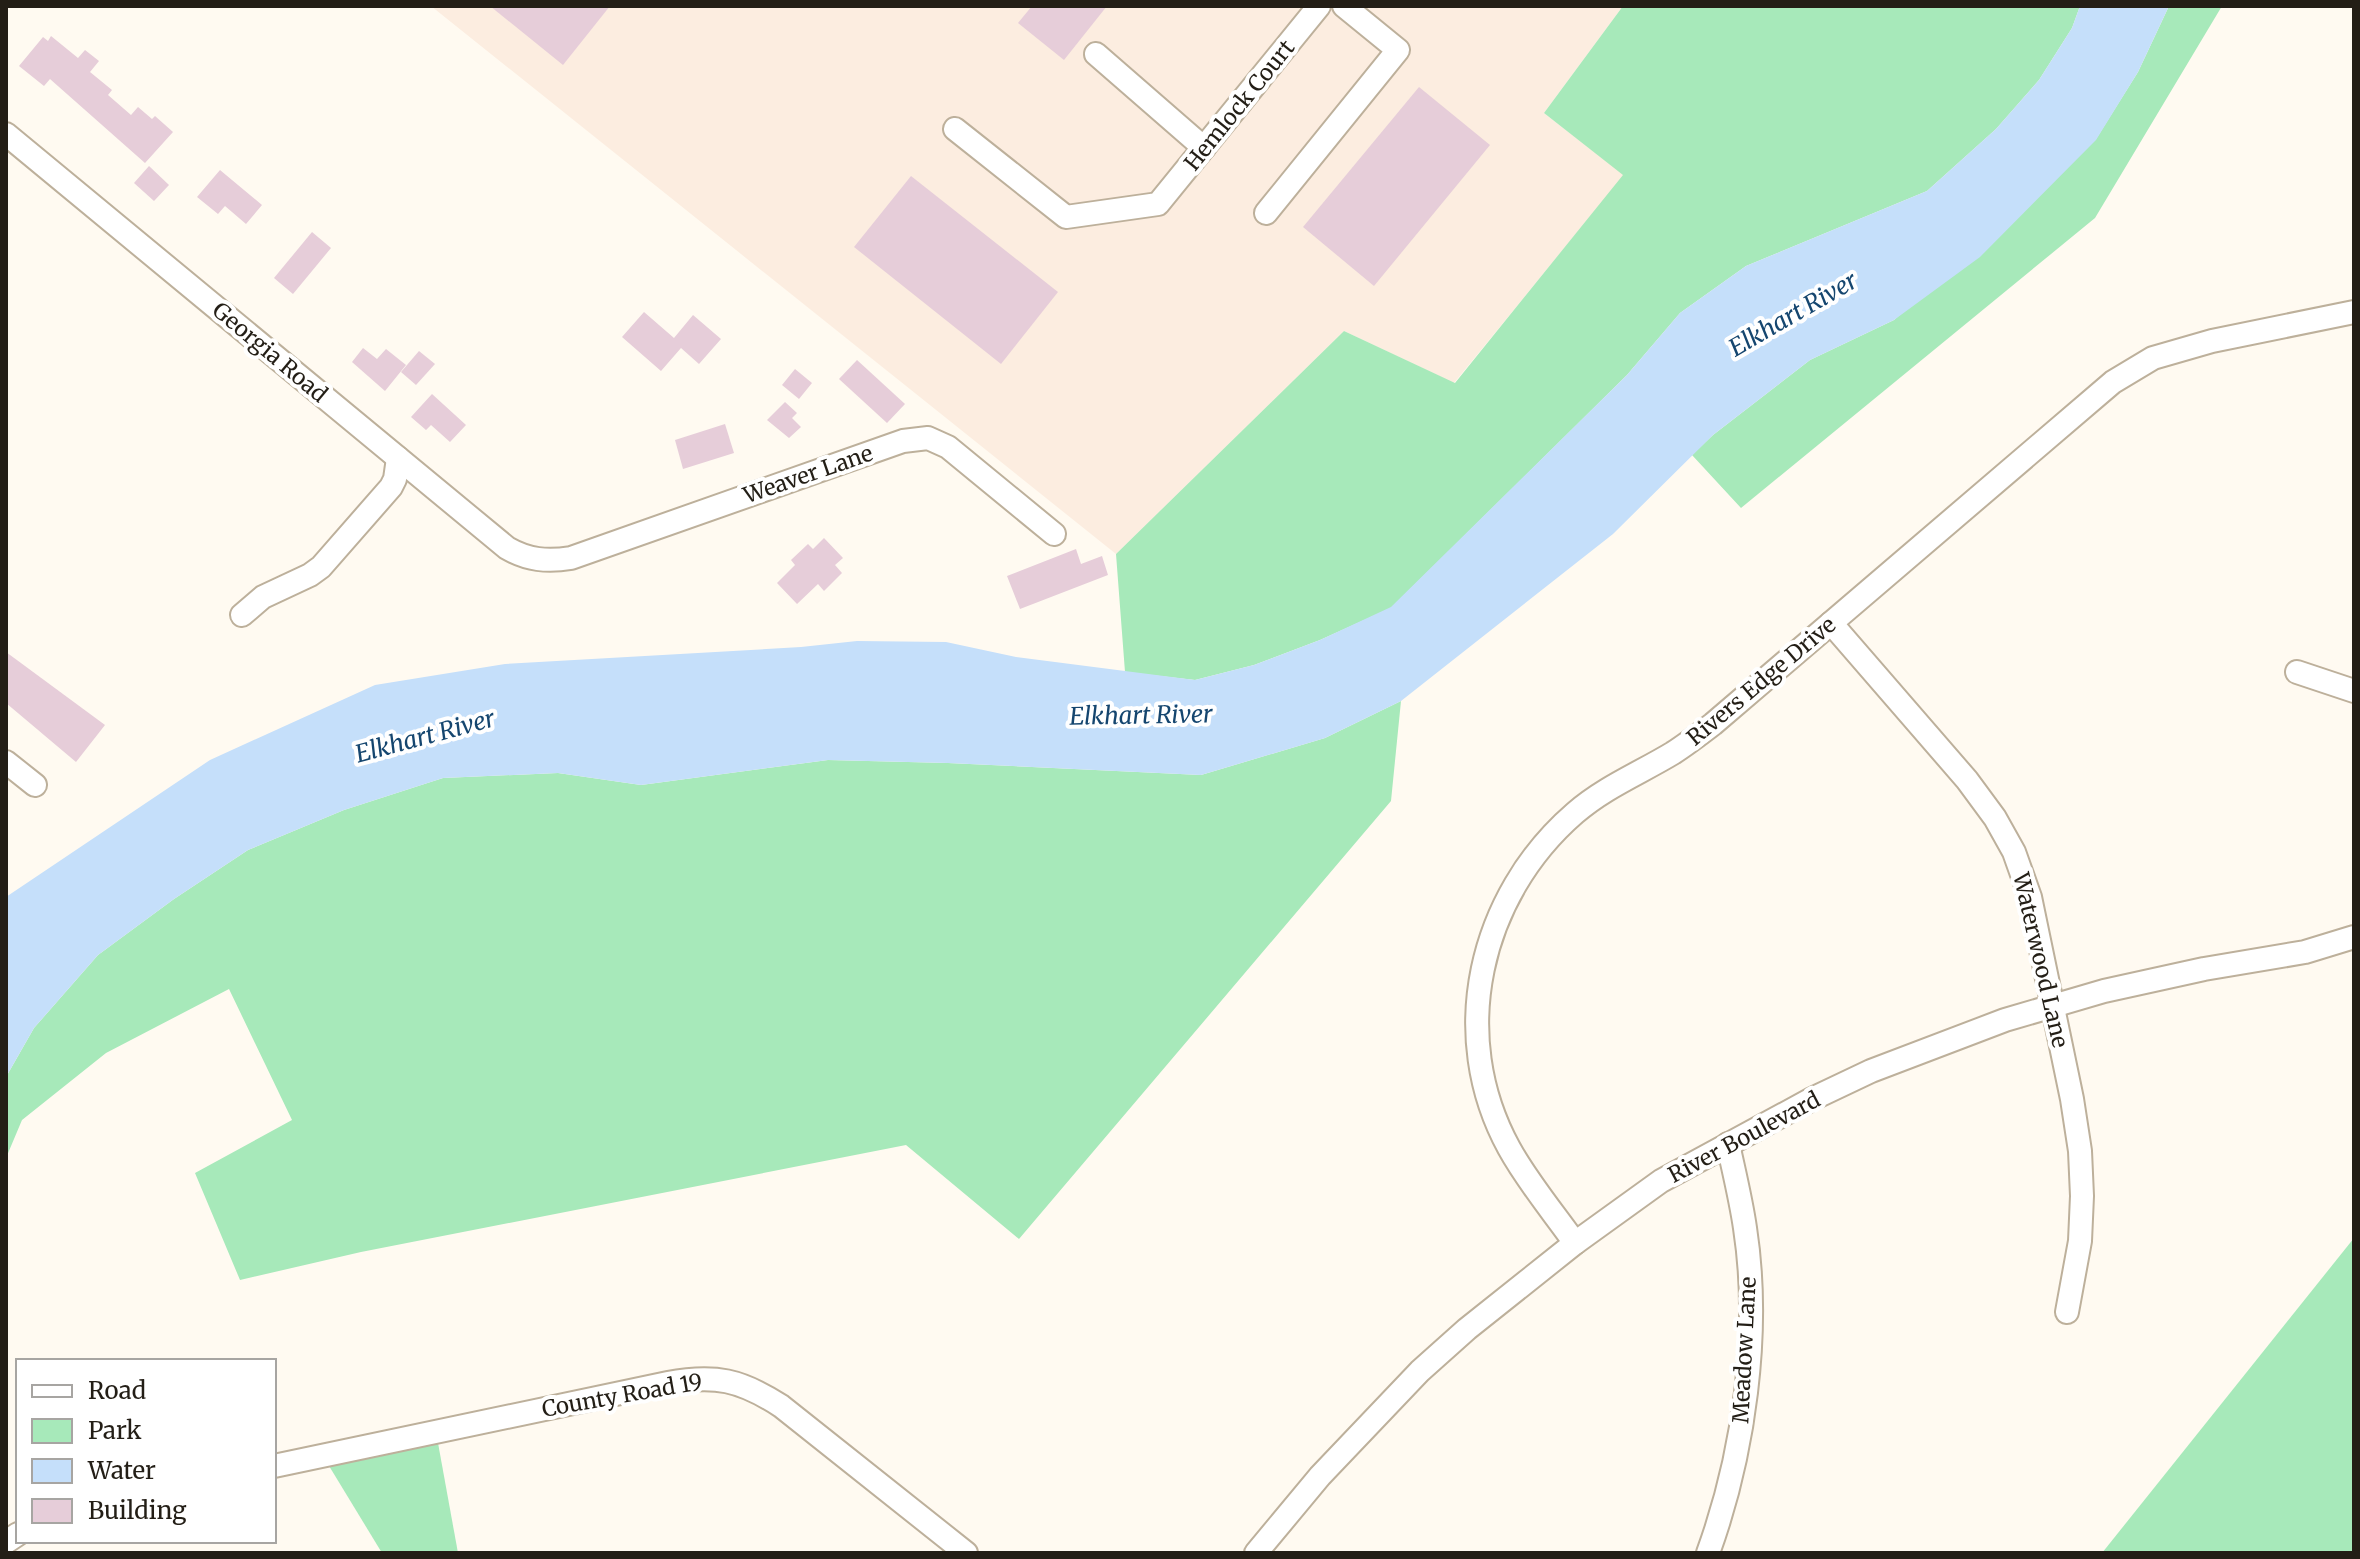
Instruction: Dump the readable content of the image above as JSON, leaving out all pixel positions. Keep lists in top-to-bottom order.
{
  "streets": {
    "street": [
      "Hemlock Court",
      "Georgia Road",
      "Weaver Lane",
      "Rivers Edge Drive",
      "Waterwood Lane",
      "River Boulevard",
      "Meadow Lane",
      "County Road 19"
    ]
  },
  "crossings": [
    ["Georgia Road", "Weaver Lane"],
    ["Rivers Edge Drive", "Waterwood Lane"],
    ["Rivers Edge Drive", "River Boulevard"],
    ["Waterwood Lane", "River Boulevard"],
    ["River Boulevard", "Meadow Lane"]
  ],
  "water": ["Elkhart River"],
  "legend": [
    "Road",
    "Park",
    "Water",
    "Building"
  ]
}
